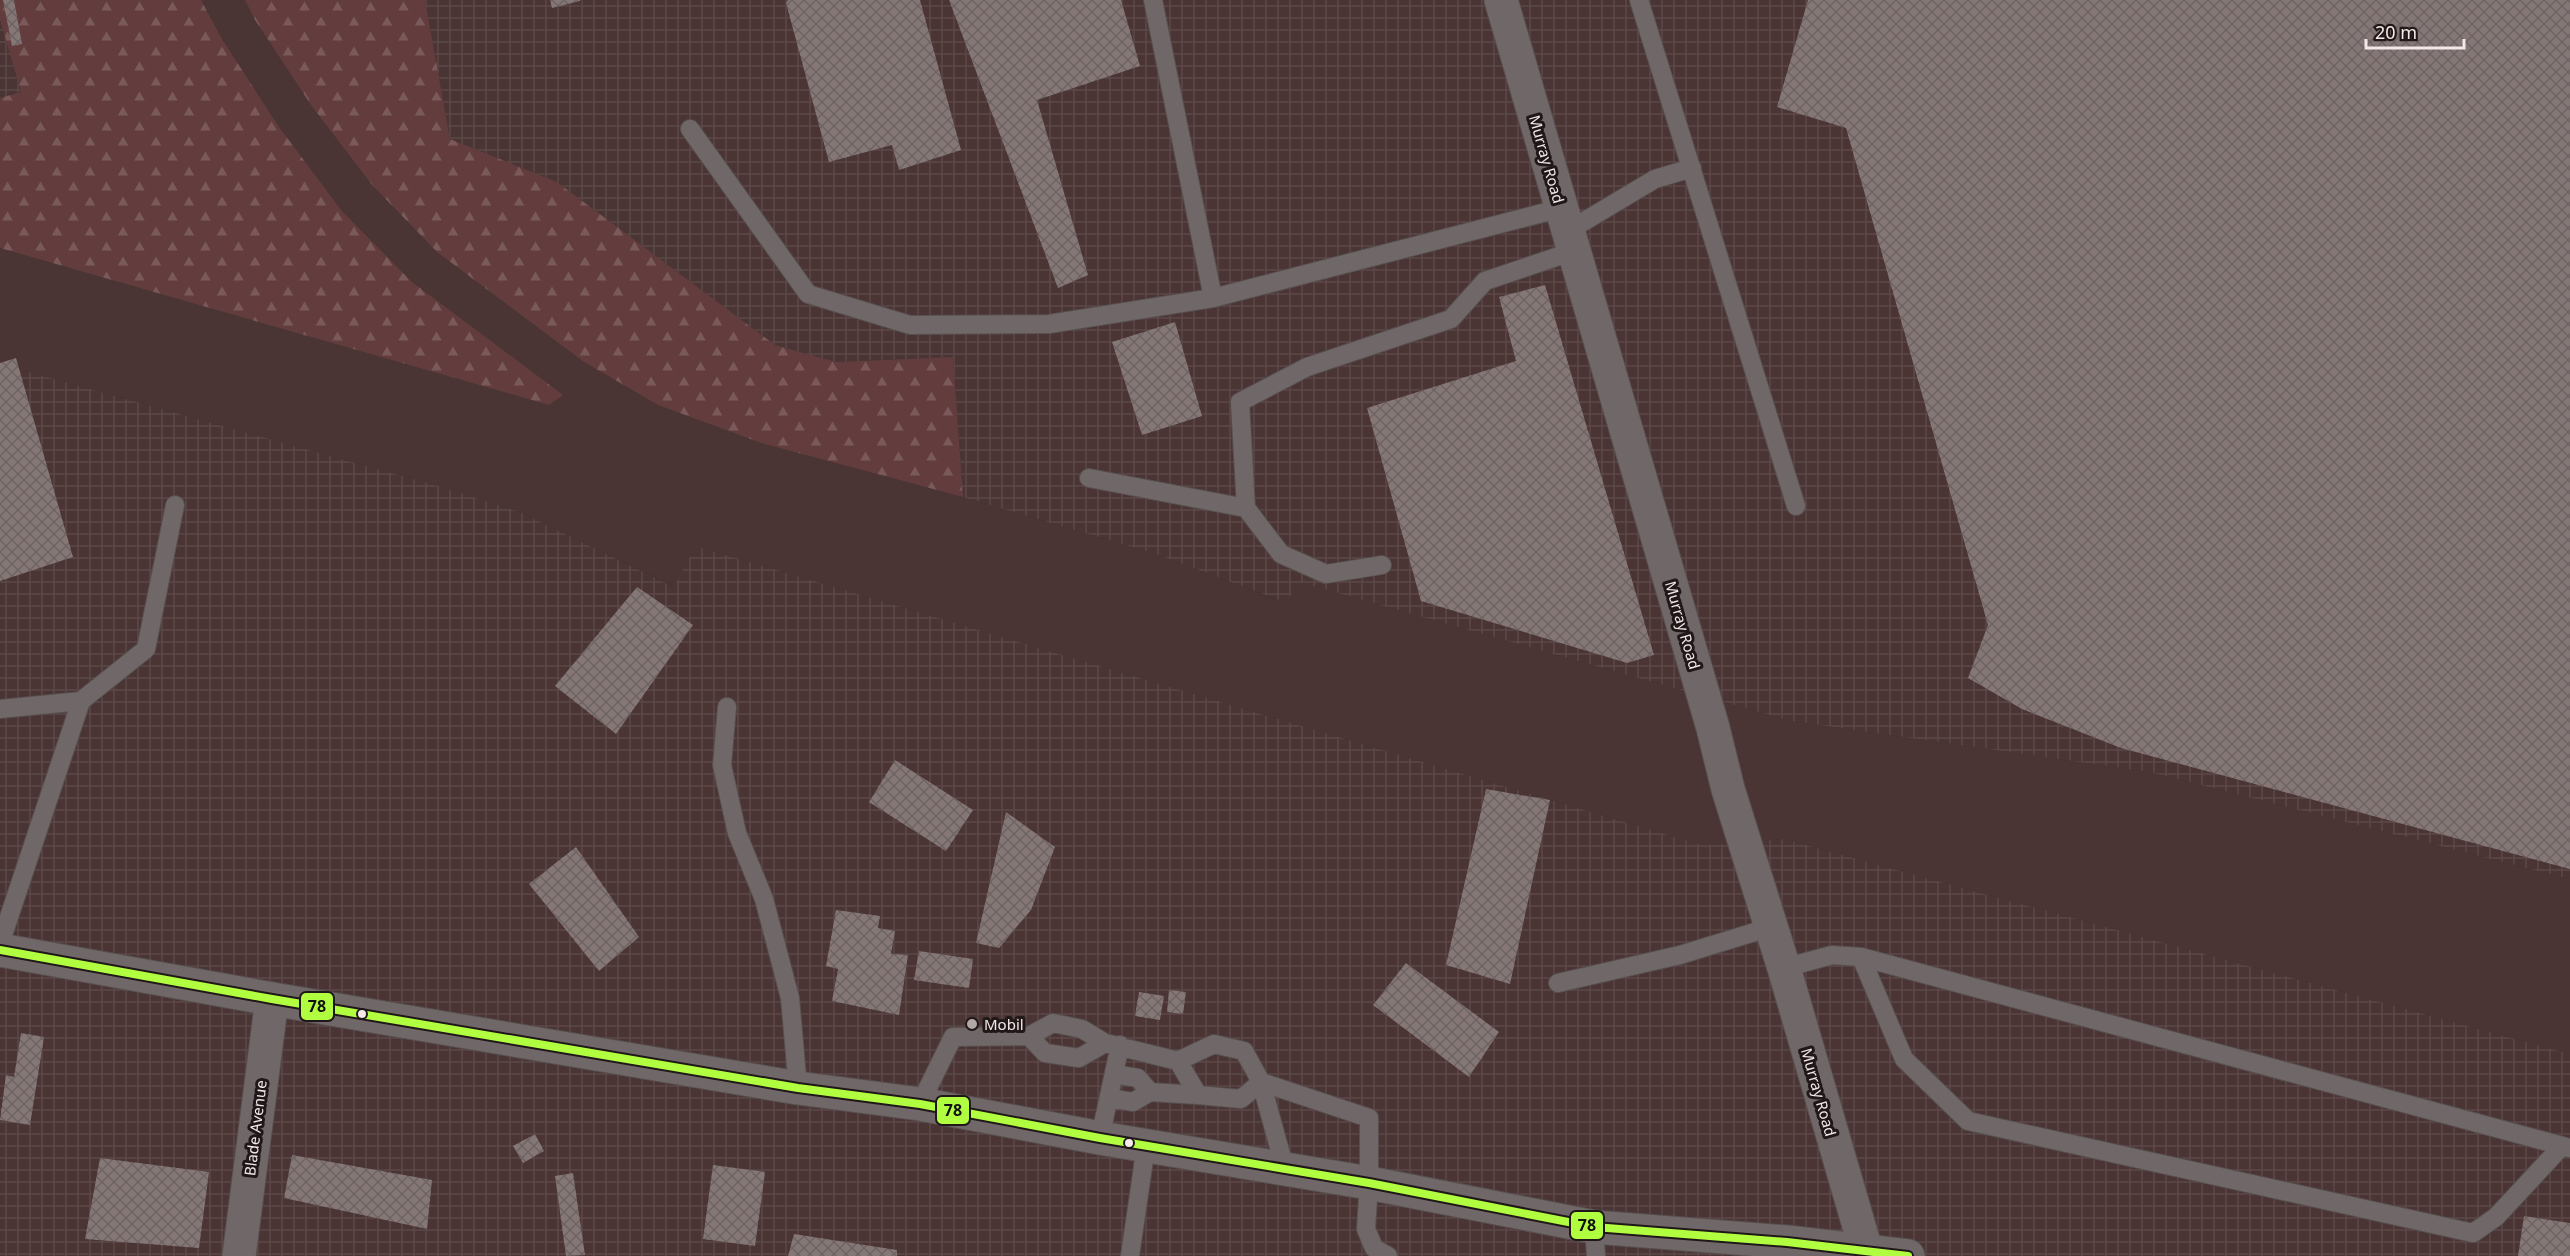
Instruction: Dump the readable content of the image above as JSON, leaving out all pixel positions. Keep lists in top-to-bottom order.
{
  "streets": {
    "main road": ["Murray Road", "Blade Avenue"]
  },
  "places": ["Mobil"],
  "lines": ["transit line 78"],
  "scale_bar": "20 m"
}
